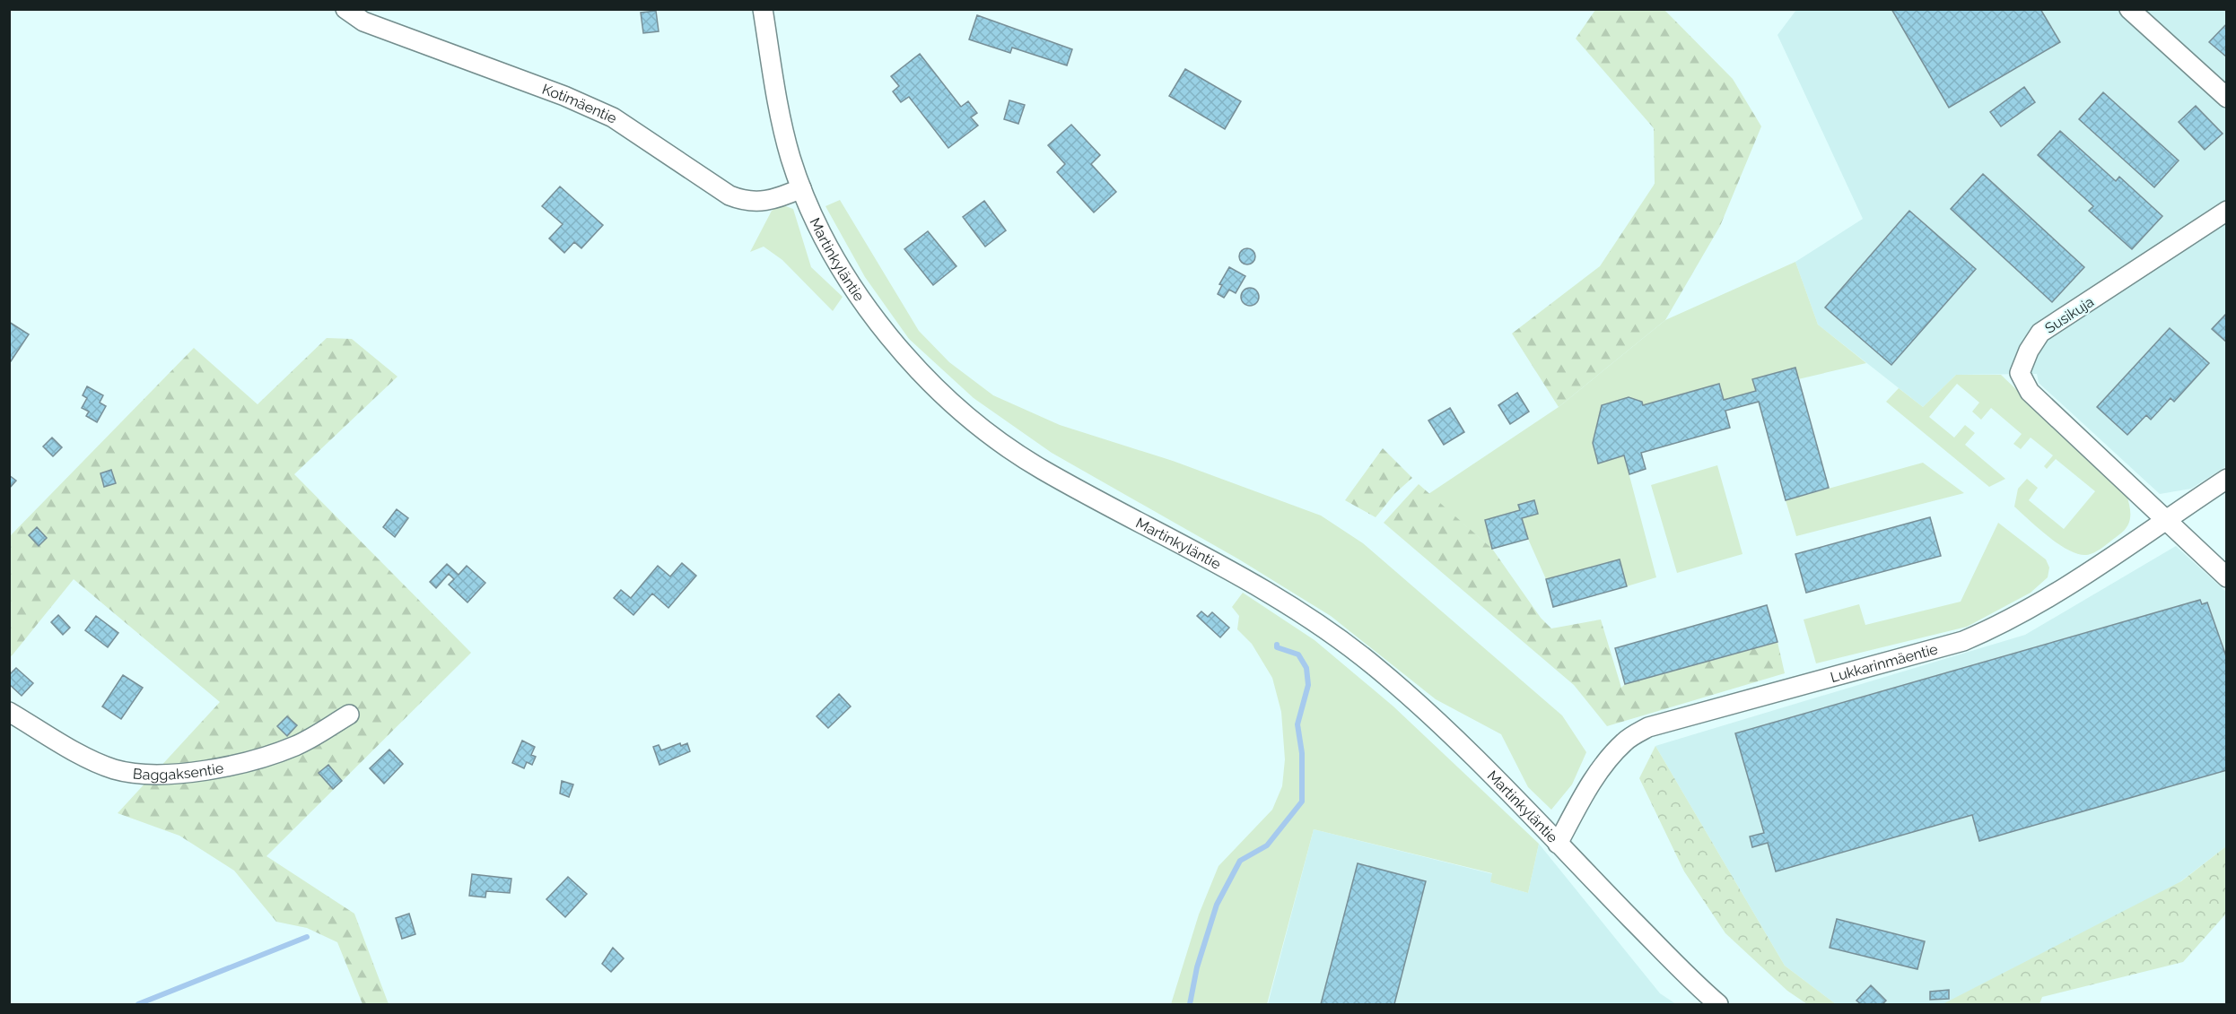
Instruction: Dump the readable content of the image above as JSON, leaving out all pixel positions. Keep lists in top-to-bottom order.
{
  "streets": {
    "street": [
      "Kotimäentie",
      "Martinkyläntie",
      "Susikuja",
      "Lukkarinmäentie",
      "Baggaksentie"
    ]
  },
  "crossings": [
    ["Kotimäentie", "Martinkyläntie"],
    ["Martinkyläntie", "Lukkarinmäentie"],
    ["Susikuja", "Lukkarinmäentie"]
  ]
}
